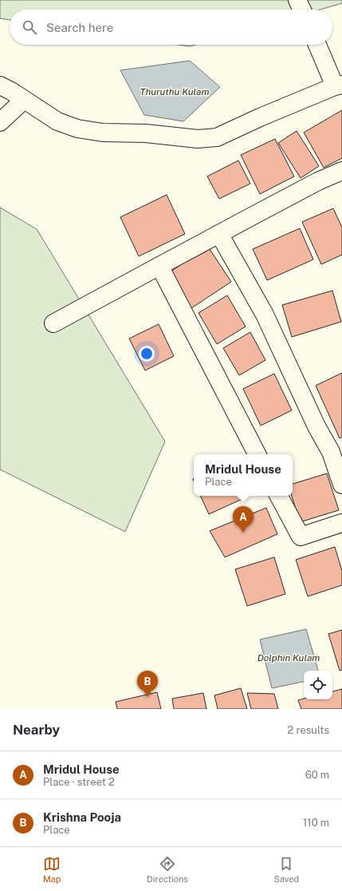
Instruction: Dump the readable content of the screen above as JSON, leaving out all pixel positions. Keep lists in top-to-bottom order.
{
  "water": ["Thuruthu Kulam", "Dolphin Kulam"],
  "page": {
    "search": "Search here",
    "popup": ["Mridul House", "Place"],
    "pins": ["A", "B"],
    "heading": ["Nearby", "2 results"],
    "list": [
      {
        "mark": "A",
        "name": "Mridul House",
        "note": "Place · street 2",
        "value": "60 m"
      },
      {
        "mark": "B",
        "name": "Krishna Pooja",
        "note": "Place",
        "value": "110 m"
      }
    ],
    "nav": ["Map", "Directions", "Saved"]
  }
}
